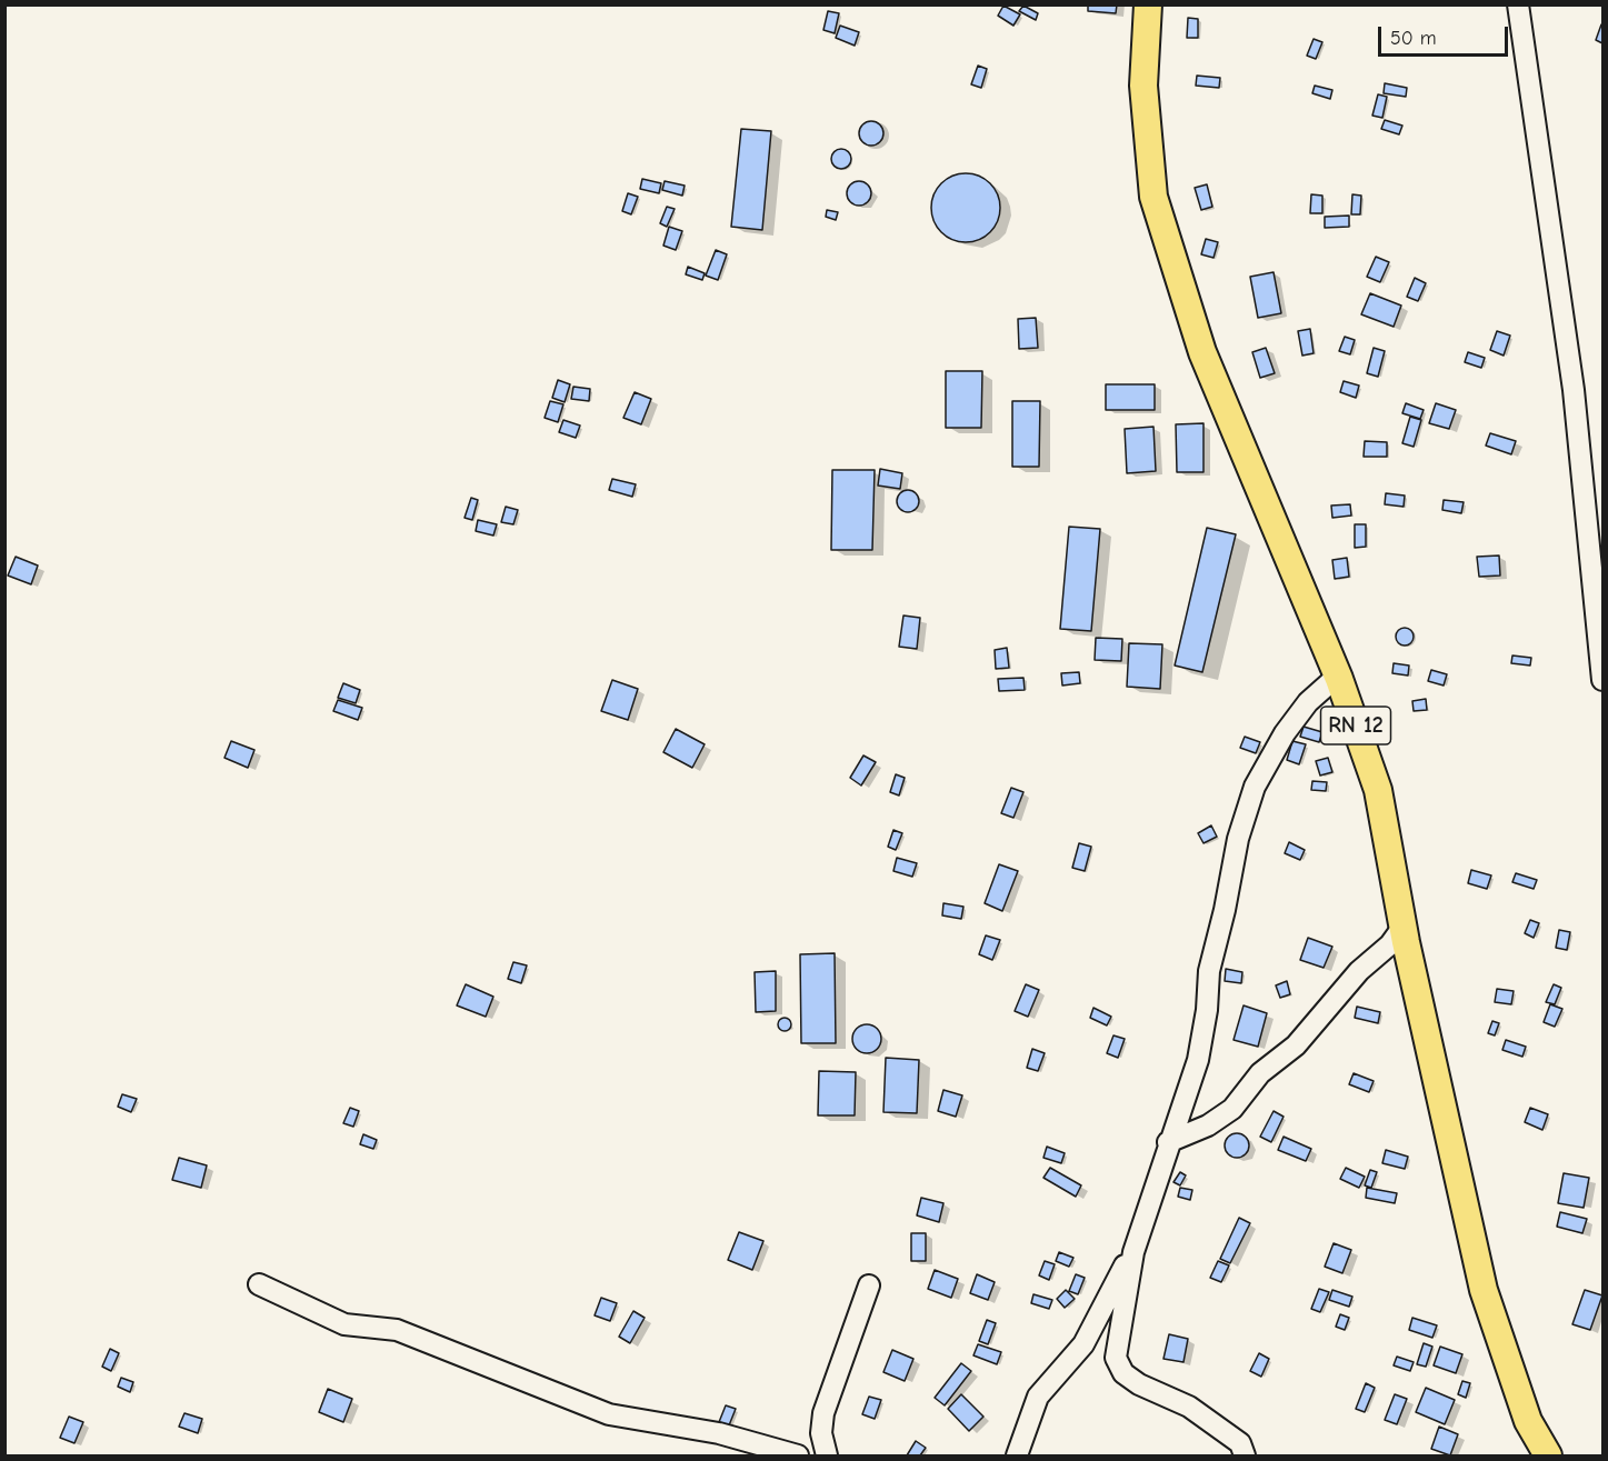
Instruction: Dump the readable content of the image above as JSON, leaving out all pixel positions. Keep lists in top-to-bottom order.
{
  "streets": {
    "main road": ["RN 12"]
  },
  "scale_bar": "50 m"
}
